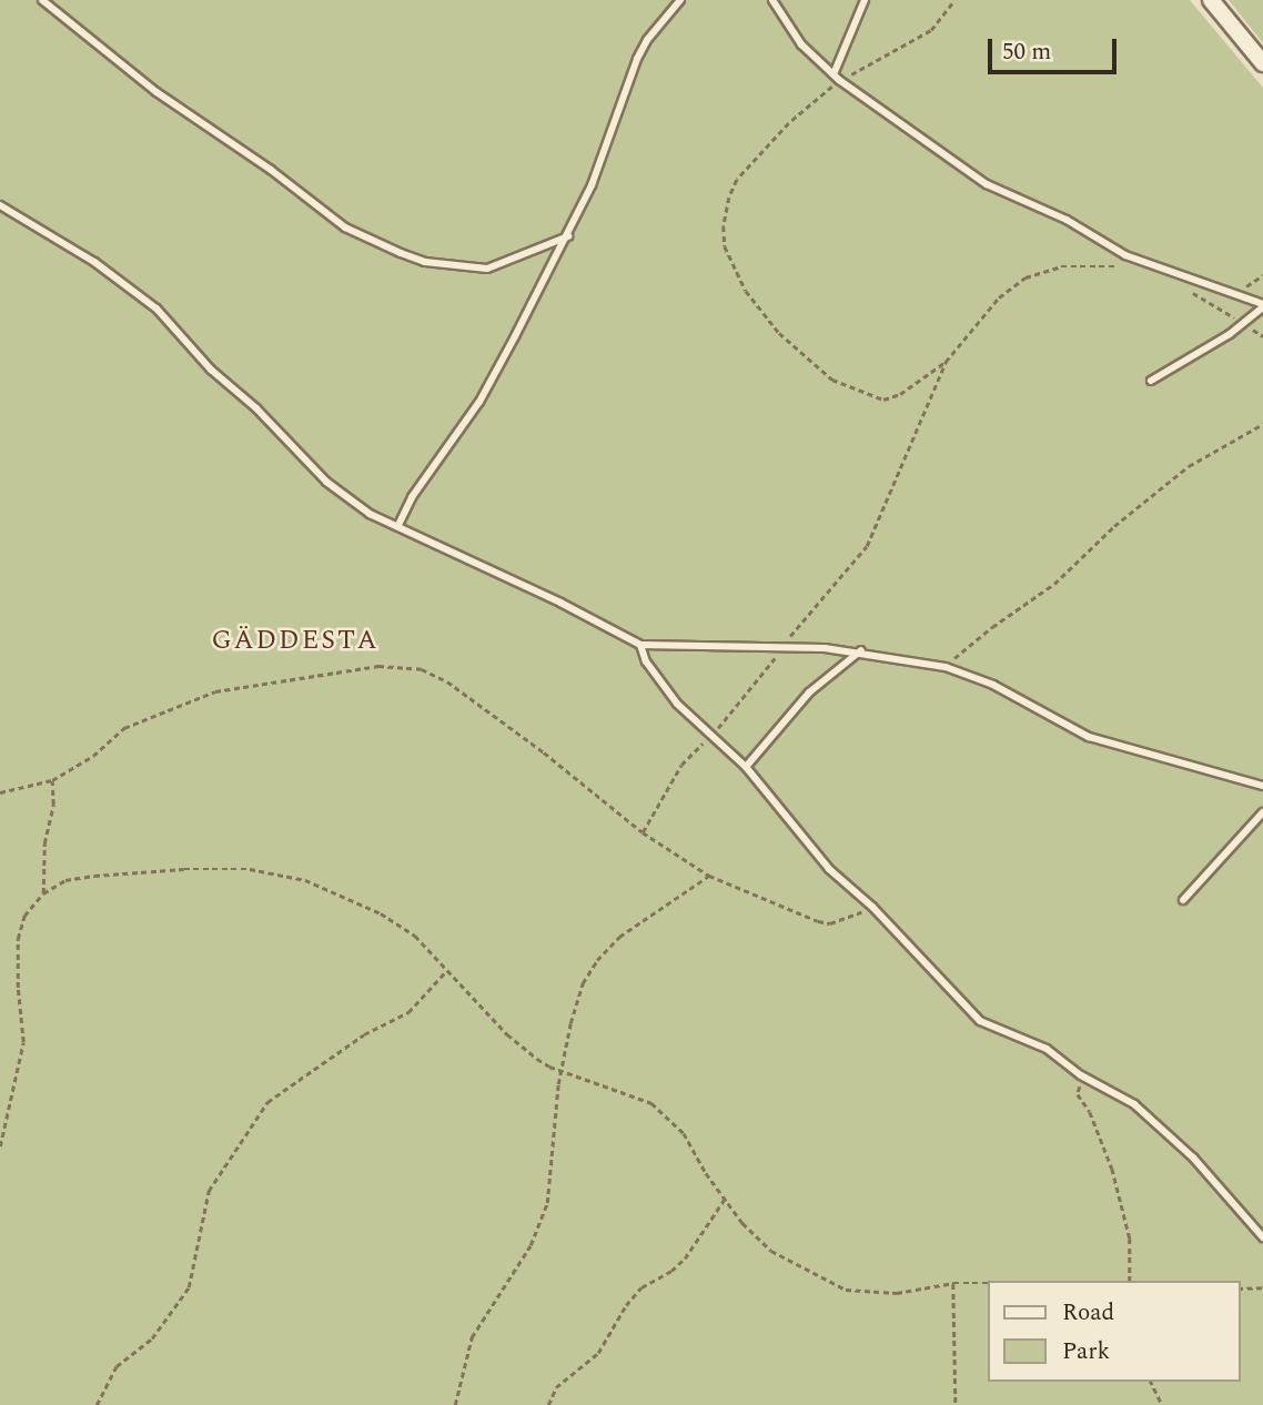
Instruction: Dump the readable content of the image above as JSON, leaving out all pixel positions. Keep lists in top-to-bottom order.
{
  "districts": ["GÄDDESTA"],
  "legend": ["Road", "Park"],
  "scale_bar": "50 m"
}
